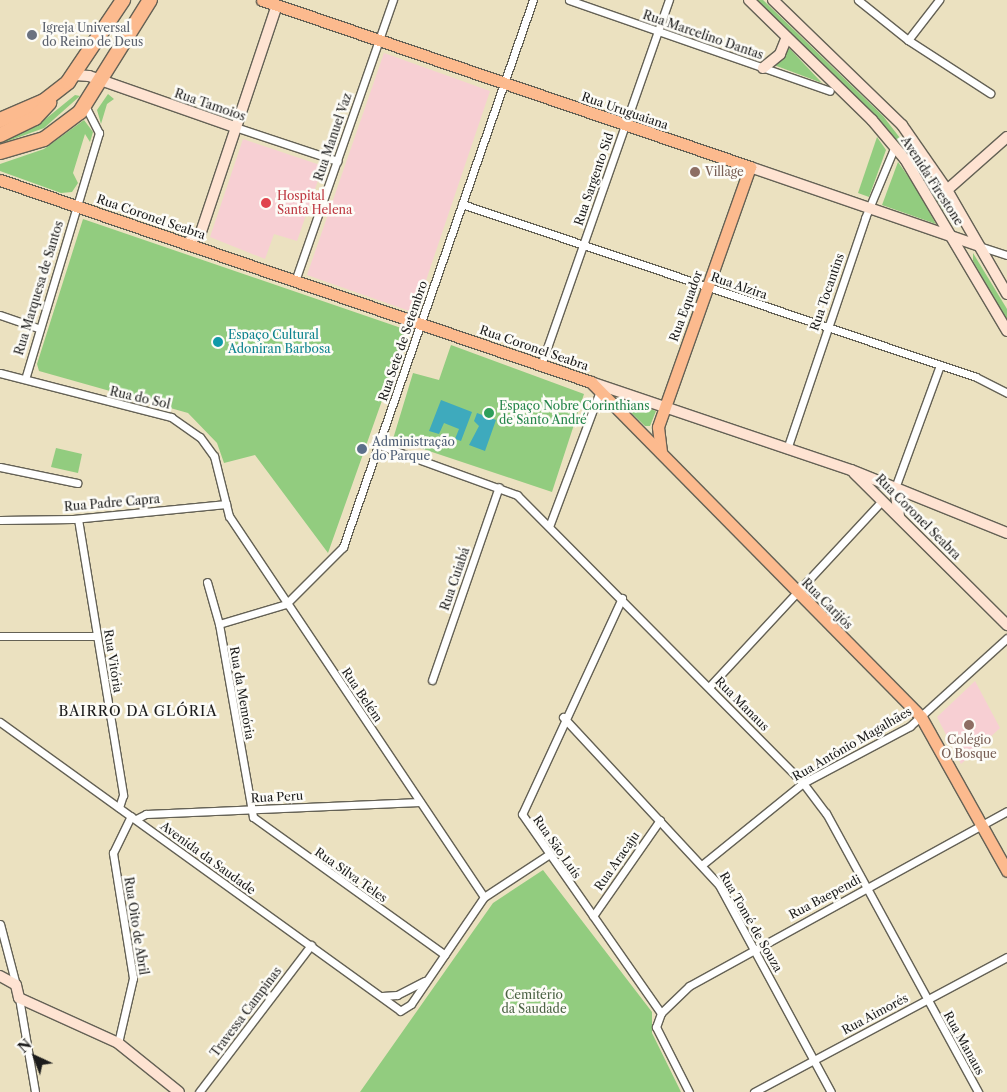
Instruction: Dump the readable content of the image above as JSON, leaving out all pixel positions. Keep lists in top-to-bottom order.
{
  "streets": {
    "main road": [
      "Rua Tamoios",
      "Rua Uruguaiana",
      "Avenida Firestone",
      "Rua Coronel Seabra",
      "Rua Equador",
      "Rua Carijós"
    ],
    "street": [
      "Rua Marcelino Dantas",
      "Rua Manuel Vaz",
      "Rua Sargento Sid",
      "Rua Alzira",
      "Rua Marquesa de Santos",
      "Rua Tocantins",
      "Rua Sete de Setembro",
      "Rua do Sol",
      "Rua Padre Capra",
      "Rua Cuiabá",
      "Rua Vitória",
      "Rua da Memória",
      "Rua Belém",
      "Rua Manaus",
      "Rua Antônio Magalhães",
      "Rua Peru",
      "Rua São Luís",
      "Avenida da Saudade",
      "Rua Aracaju",
      "Rua Silva Teles",
      "Rua Baependi",
      "Rua Tomé de Souza",
      "Rua Oito de Abril",
      "Travessa Campinas",
      "Rua Aimorés"
    ]
  },
  "crossings": [
    ["Rua Marcelino Dantas", "Rua Sargento Sid"],
    ["Rua Tamoios", "Rua Manuel Vaz"],
    ["Rua Uruguaiana", "Rua Manuel Vaz"],
    ["Rua Uruguaiana", "Rua Sargento Sid"],
    ["Rua Uruguaiana", "Avenida Firestone"],
    ["Rua Uruguaiana", "Rua Tocantins"],
    ["Rua Uruguaiana", "Rua Equador"],
    ["Rua Uruguaiana", "Rua Sete de Setembro"],
    ["Rua Manuel Vaz", "Rua Coronel Seabra"],
    ["Rua Sargento Sid", "Rua Coronel Seabra"],
    ["Rua Sargento Sid", "Rua Alzira"],
    ["Avenida Firestone", "Rua Tocantins"],
    ["Rua Coronel Seabra", "Rua Marquesa de Santos"],
    ["Rua Coronel Seabra", "Rua Tocantins"],
    ["Rua Coronel Seabra", "Rua Equador"],
    ["Rua Coronel Seabra", "Rua Sete de Setembro"],
    ["Rua Coronel Seabra", "Rua Carijós"],
    ["Rua Alzira", "Rua Tocantins"],
    ["Rua Alzira", "Rua Equador"],
    ["Rua Alzira", "Rua Sete de Setembro"],
    ["Rua Marquesa de Santos", "Rua do Sol"],
    ["Rua Equador", "Rua Carijós"],
    ["Rua Sete de Setembro", "Rua da Memória"],
    ["Rua Sete de Setembro", "Rua Belém"],
    ["Rua Sete de Setembro", "Rua Manaus"],
    ["Rua do Sol", "Rua Padre Capra"],
    ["Rua do Sol", "Rua Belém"],
    ["Rua Padre Capra", "Rua Vitória"],
    ["Rua Padre Capra", "Rua Belém"],
    ["Rua Cuiabá", "Rua Manaus"],
    ["Rua Carijós", "Rua Antônio Magalhães"],
    ["Rua Carijós", "Rua Baependi"],
    ["Rua Vitória", "Avenida da Saudade"],
    ["Rua da Memória", "Rua Peru"],
    ["Rua da Memória", "Rua Silva Teles"],
    ["Rua Belém", "Rua Peru"],
    ["Rua Manaus", "Rua Antônio Magalhães"],
    ["Rua Manaus", "Rua São Luís"],
    ["Rua Manaus", "Rua Baependi"],
    ["Rua Manaus", "Rua Aimorés"],
    ["Rua Antônio Magalhães", "Rua Tomé de Souza"],
    ["Rua Peru", "Avenida da Saudade"],
    ["Rua Peru", "Rua Silva Teles"],
    ["Rua Peru", "Rua Oito de Abril"],
    ["Rua São Luís", "Rua Aracaju"],
    ["Rua São Luís", "Rua Baependi"],
    ["Rua São Luís", "Rua Tomé de Souza"],
    ["Avenida da Saudade", "Rua Oito de Abril"],
    ["Avenida da Saudade", "Travessa Campinas"],
    ["Rua Aracaju", "Rua Tomé de Souza"],
    ["Rua Baependi", "Rua Tomé de Souza"],
    ["Rua Tomé de Souza", "Rua Aimorés"]
  ],
  "districts": ["BAIRRO DA GLÓRIA"],
  "parks": ["Cemitério da Saudade"],
  "places": [
    "Igreja Universal do Reino de Deus",
    "Village",
    "Hospital Santa Helena",
    "Espaço Cultural Adoniran Barbosa",
    "Espaço Nobre Corinthians de Santo André",
    "Administração do Parque",
    "Colégio O Bosque"
  ],
  "north": "top left"
}
